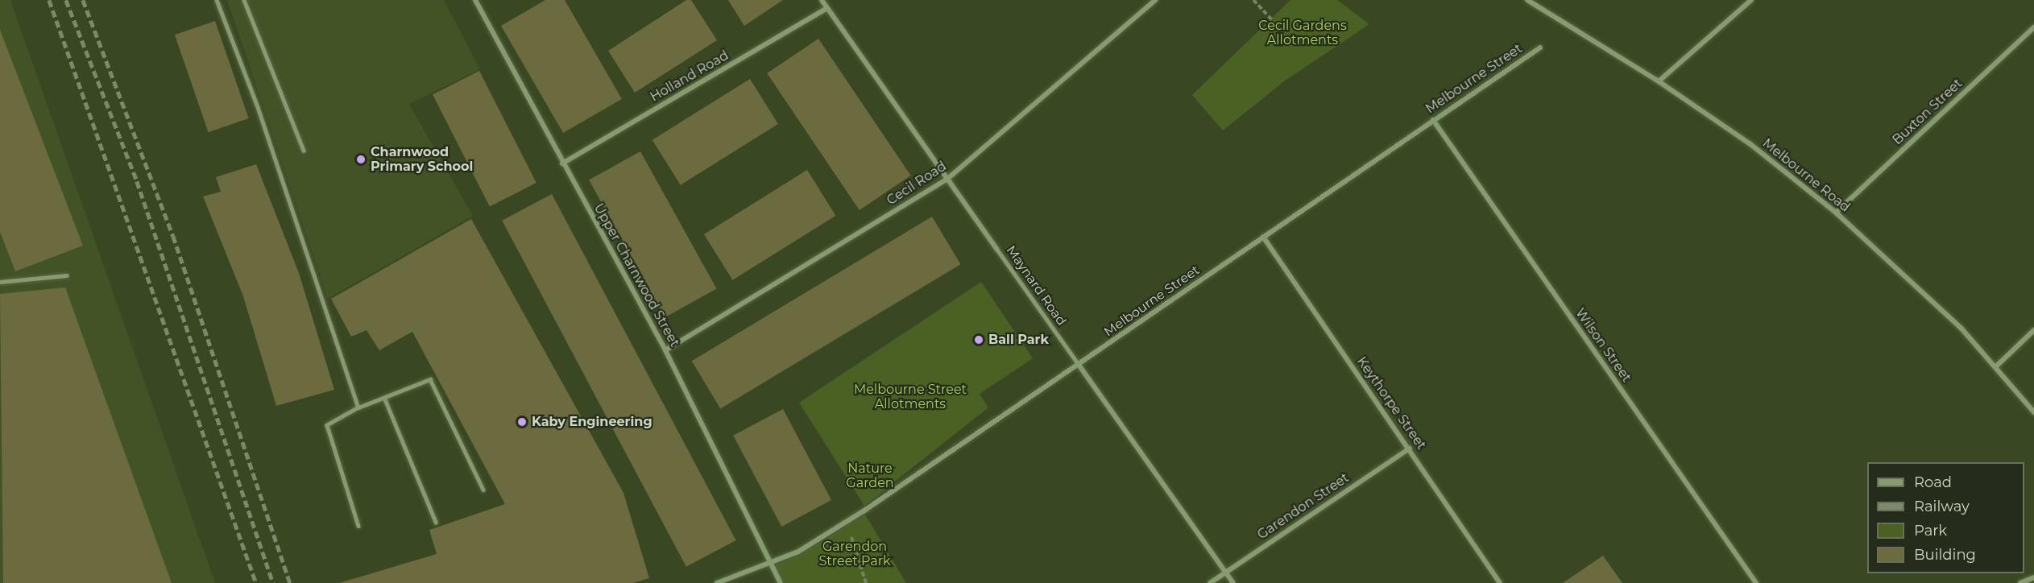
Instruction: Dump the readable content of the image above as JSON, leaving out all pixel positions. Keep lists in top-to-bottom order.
{
  "streets": {
    "street": [
      "Holland Road",
      "Melbourne Street",
      "Buxton Street",
      "Melbourne Road",
      "Cecil Road",
      "Upper Charnwood Street",
      "Maynard Road",
      "Wilson Street",
      "Keythorpe Street",
      "Garendon Street"
    ]
  },
  "crossings": [
    ["Holland Road", "Upper Charnwood Street"],
    ["Holland Road", "Maynard Road"],
    ["Melbourne Street", "Upper Charnwood Street"],
    ["Melbourne Street", "Maynard Road"],
    ["Melbourne Street", "Wilson Street"],
    ["Melbourne Street", "Keythorpe Street"],
    ["Buxton Street", "Melbourne Road"],
    ["Cecil Road", "Upper Charnwood Street"],
    ["Cecil Road", "Maynard Road"],
    ["Maynard Road", "Garendon Street"],
    ["Keythorpe Street", "Garendon Street"]
  ],
  "parks": [
    "Cecil Gardens Allotments",
    "Melbourne Street Allotments",
    "Nature Garden",
    "Garendon Street Park"
  ],
  "places": ["Charnwood Primary School", "Ball Park", "Kaby Engineering"],
  "legend": [
    "Road",
    "Railway",
    "Park",
    "Building"
  ]
}
